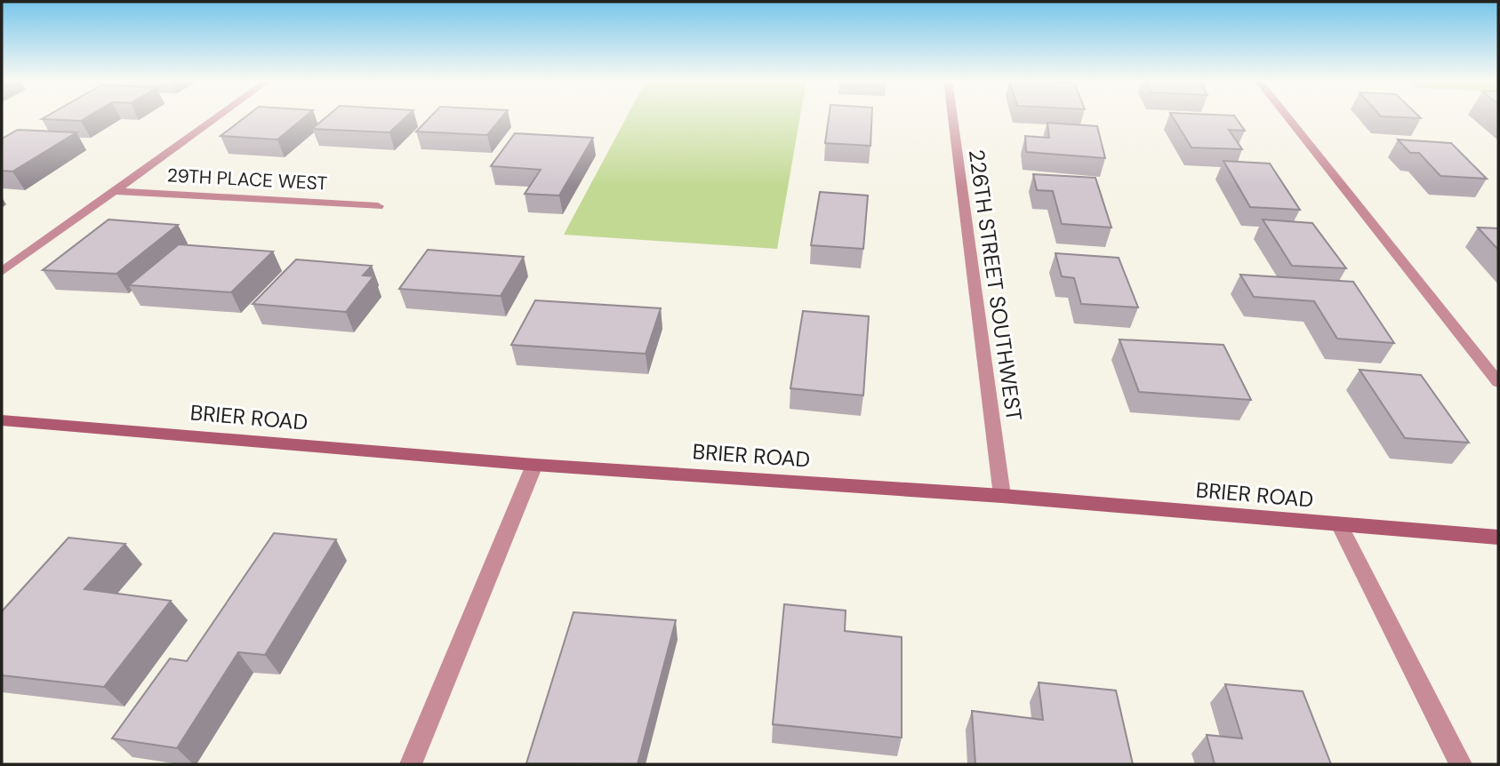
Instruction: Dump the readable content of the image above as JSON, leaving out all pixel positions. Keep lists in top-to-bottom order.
{
  "streets": {
    "main road": ["BRIER ROAD"],
    "street": ["29TH PLACE WEST", "226TH STREET SOUTHWEST"]
  },
  "crossings": [
    ["226TH STREET SOUTHWEST", "BRIER ROAD"]
  ]
}
